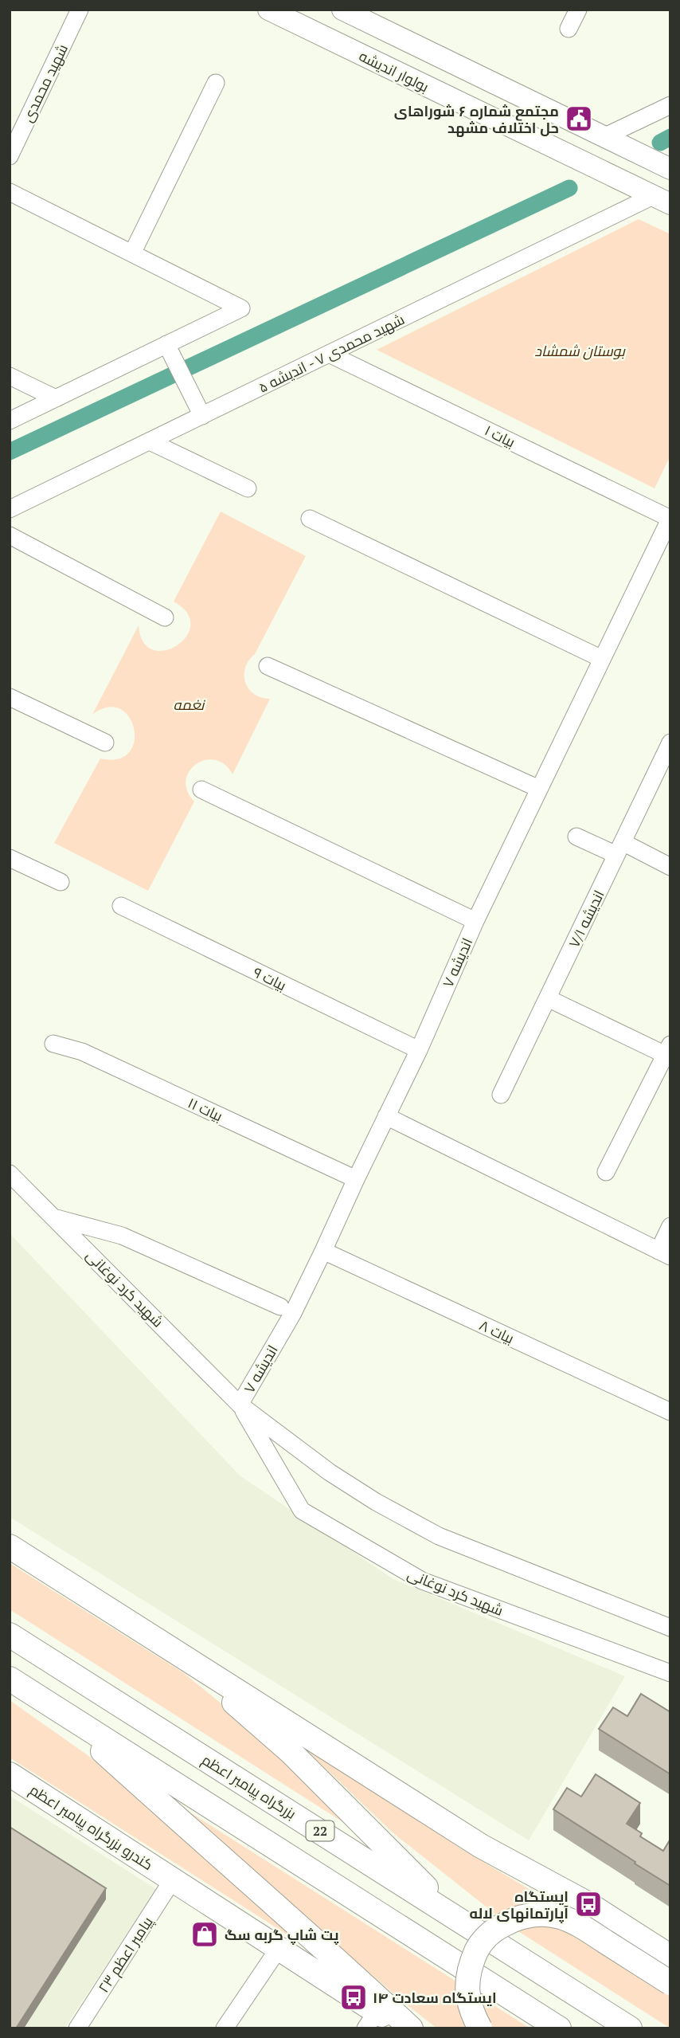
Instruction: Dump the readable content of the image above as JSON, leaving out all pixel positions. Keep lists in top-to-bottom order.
{
  "streets": {
    "highway": ["بزرگراه پیامبر اعظم", "کندرو بزرگراه پیامبر اعظم", "22"],
    "main road": ["بولوار اندیشه"],
    "street": [
      "شهید محمدی",
      "شهید محمدی ۷ - اندیشه ۵",
      "بیات ۱",
      "اندیشه ۷/۱",
      "اندیشه ۷",
      "بیات ۹",
      "بیات ۱۱",
      "شهید کرد نوغانی",
      "بیات ۸",
      "پیامبر اعظم ۲۳"
    ]
  },
  "crossings": [
    ["بولوار اندیشه", "شهید محمدی ۷ - اندیشه ۵"],
    ["شهید محمدی ۷ - اندیشه ۵", "بیات ۱"],
    ["بیات ۱", "اندیشه ۷"],
    ["اندیشه ۷", "بیات ۹"],
    ["اندیشه ۷", "بیات ۱۱"],
    ["اندیشه ۷", "شهید کرد نوغانی"],
    ["اندیشه ۷", "بیات ۸"],
    ["کندرو بزرگراه پیامبر اعظم", "پیامبر اعظم ۲۳"]
  ],
  "parks": ["بوستان شمشاد", "نغمه"],
  "places": {
    "public building": ["مجتمع شماره ۶ شوراهای حل اختلاف مشهد"],
    "bus stop": ["ایستگاه آپارتمانهای لاله", "ایستگاه سعادت ۱۴"],
    "shop": ["پت شاپ گربه سگ"]
  }
}
